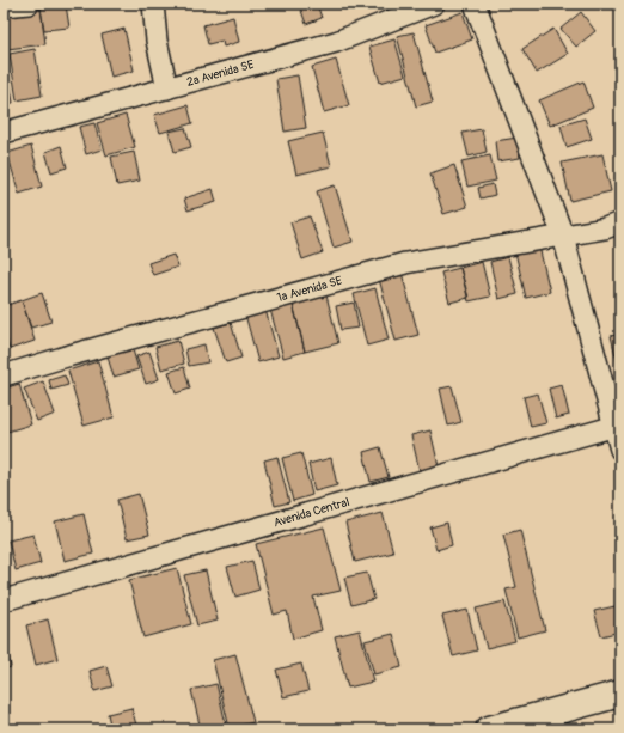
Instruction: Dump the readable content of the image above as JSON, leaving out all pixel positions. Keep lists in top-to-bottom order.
{
  "streets": {
    "street": ["2a Avenida SE", "1a Avenida SE", "Avenida Central"]
  }
}
